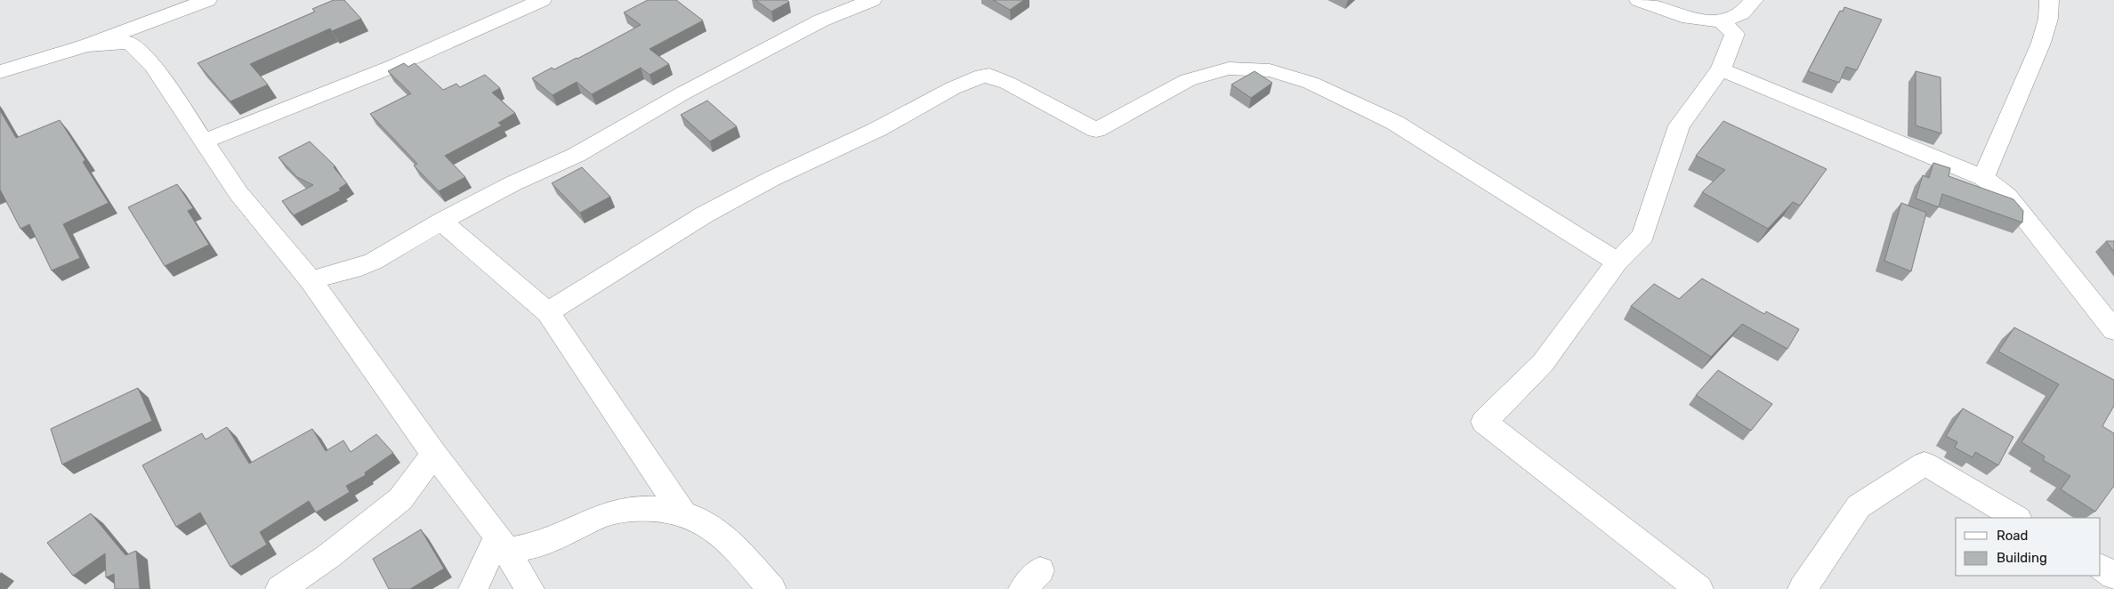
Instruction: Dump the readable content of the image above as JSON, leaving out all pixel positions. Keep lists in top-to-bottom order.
{
  "legend": ["Road", "Building"]
}
